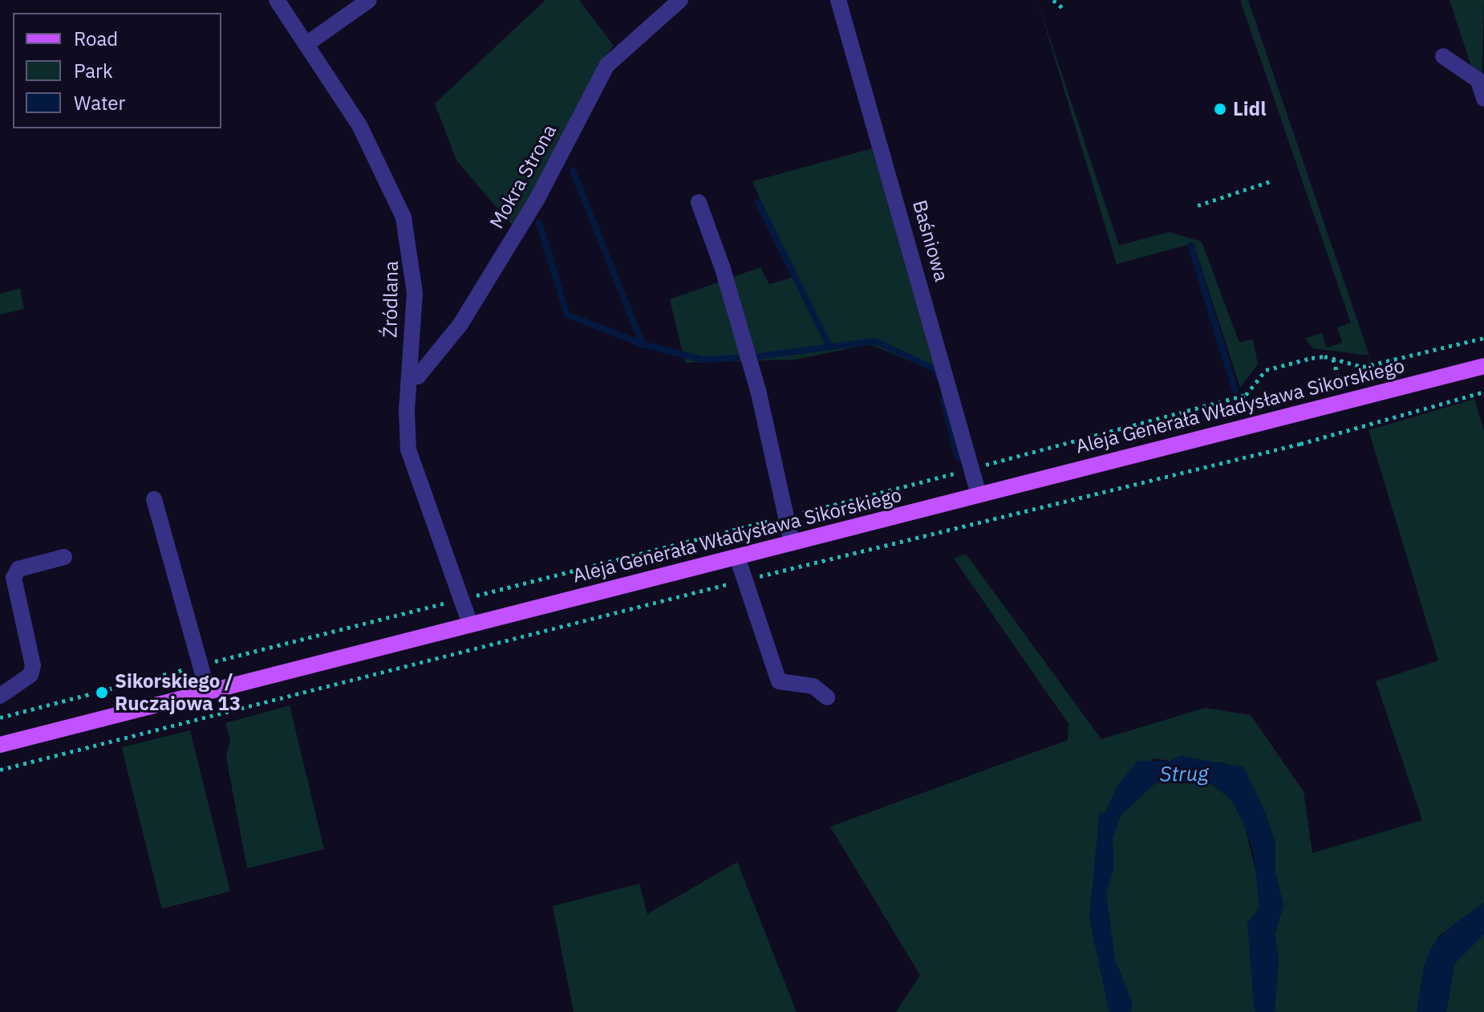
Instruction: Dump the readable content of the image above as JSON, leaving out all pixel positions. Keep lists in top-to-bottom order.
{
  "streets": {
    "main road": ["Aleja Generała Władysława Sikorskiego"],
    "street": ["Mokra Strona", "Baśniowa", "Źródlana"]
  },
  "crossings": [
    ["Mokra Strona", "Źródlana"],
    ["Baśniowa", "Aleja Generała Władysława Sikorskiego"],
    ["Źródlana", "Aleja Generała Władysława Sikorskiego"]
  ],
  "water": ["Strug"],
  "places": ["Lidl", "Sikorskiego / Ruczajowa 13"],
  "legend": ["Road", "Park", "Water"]
}
